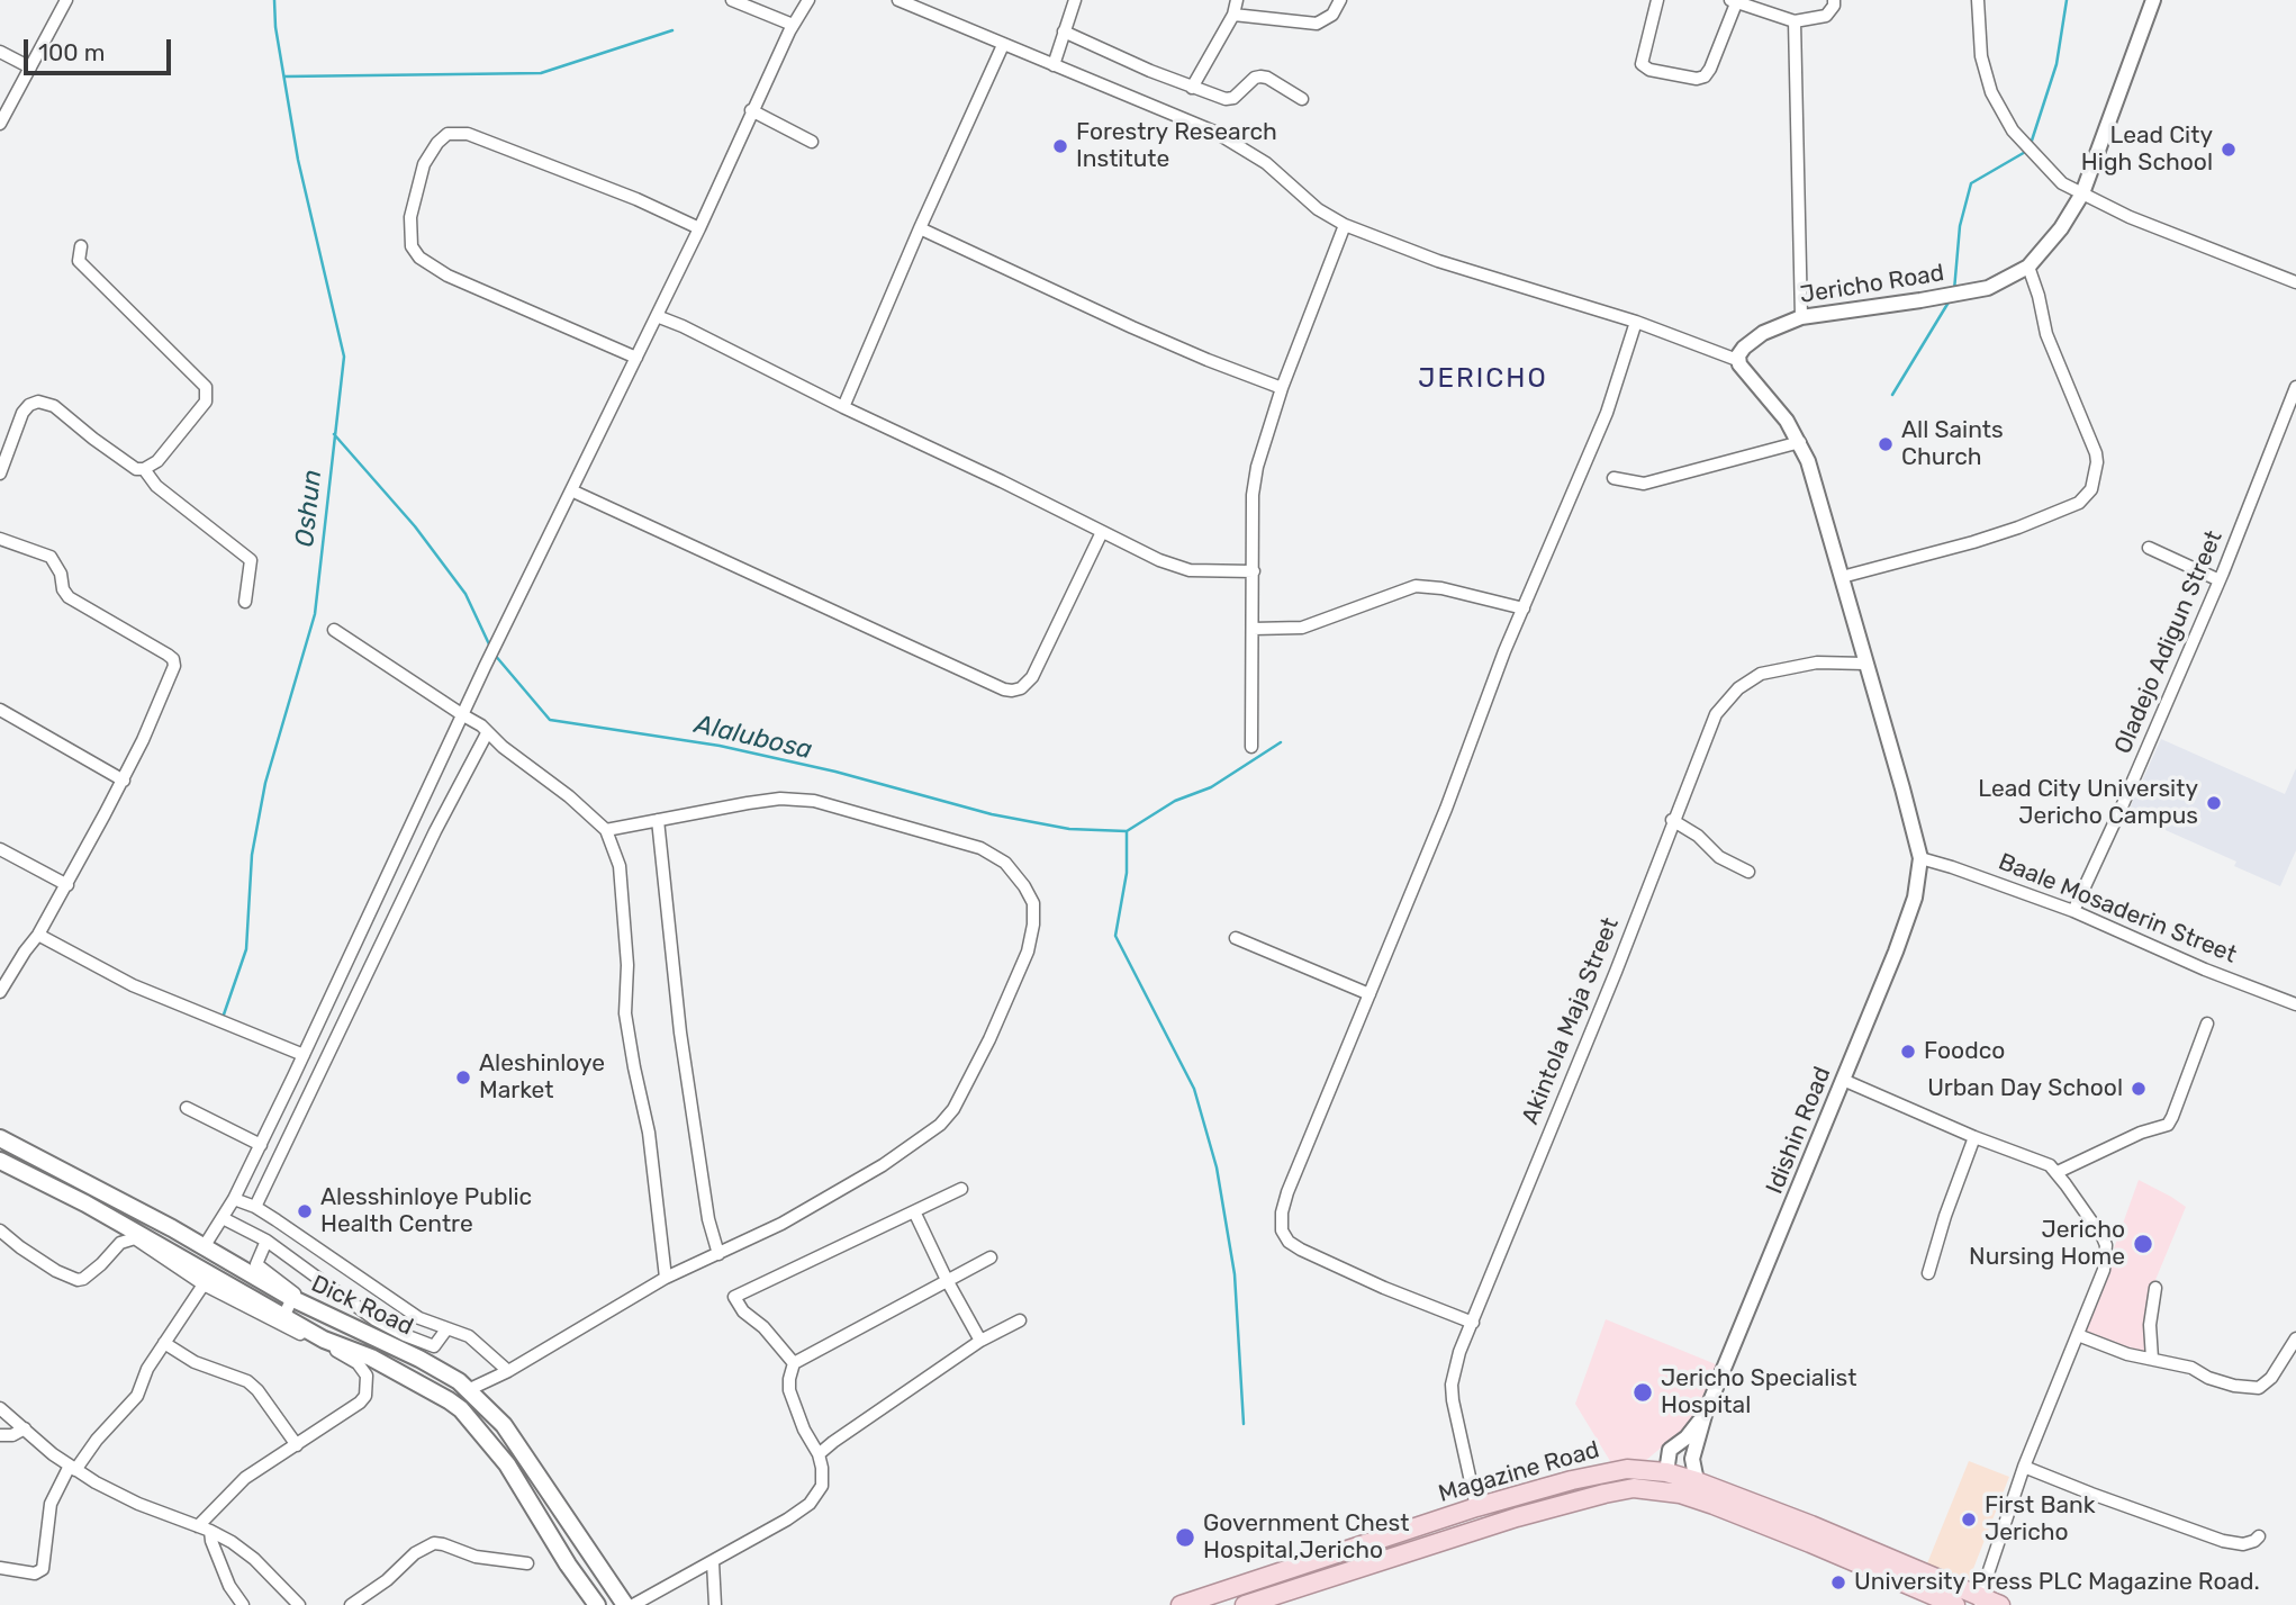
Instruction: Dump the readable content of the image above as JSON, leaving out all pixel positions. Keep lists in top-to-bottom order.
{
  "streets": {
    "main road": ["Dick Road", "Magazine Road"],
    "street": [
      "Jericho Road",
      "Oladejo Adigun Street",
      "Baale Mosaderin Street",
      "Akintola Maja Street",
      "Idishin Road"
    ]
  },
  "crossings": [
    ["Oladejo Adigun Street", "Baale Mosaderin Street"],
    ["Baale Mosaderin Street", "Idishin Road"],
    ["Akintola Maja Street", "Magazine Road"]
  ],
  "districts": ["JERICHO"],
  "water": ["Oshun", "Alalubosa"],
  "places": [
    "Forestry Research Institute",
    "Lead City High School",
    "All Saints Church",
    "Lead City University Jericho Campus",
    "Foodco",
    "Aleshinloye Market",
    "Urban Day School",
    "Alesshinloye Public Health Centre",
    "Jericho Nursing Home",
    "Jericho Specialist Hospital",
    "First Bank Jericho",
    "Government Chest Hospital,Jericho",
    "University Press PLC Magazine Road."
  ],
  "scale_bar": "100 m"
}
